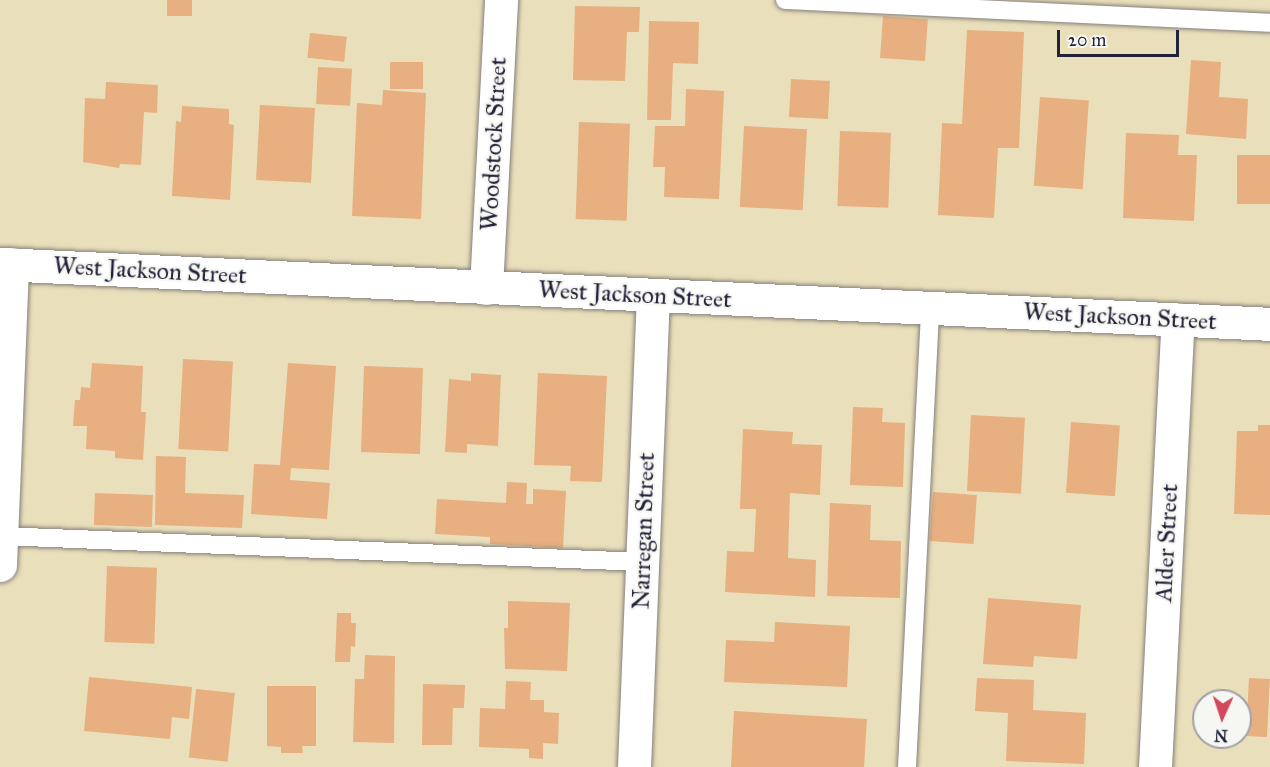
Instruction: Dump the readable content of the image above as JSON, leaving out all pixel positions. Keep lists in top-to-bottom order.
{
  "streets": {
    "street": [
      "Woodstock Street",
      "West Jackson Street",
      "Narregan Street",
      "Alder Street"
    ]
  },
  "crossings": [
    ["Woodstock Street", "West Jackson Street"],
    ["West Jackson Street", "Narregan Street"],
    ["West Jackson Street", "Alder Street"]
  ],
  "scale_bar": "20 m",
  "north": "bottom"
}
